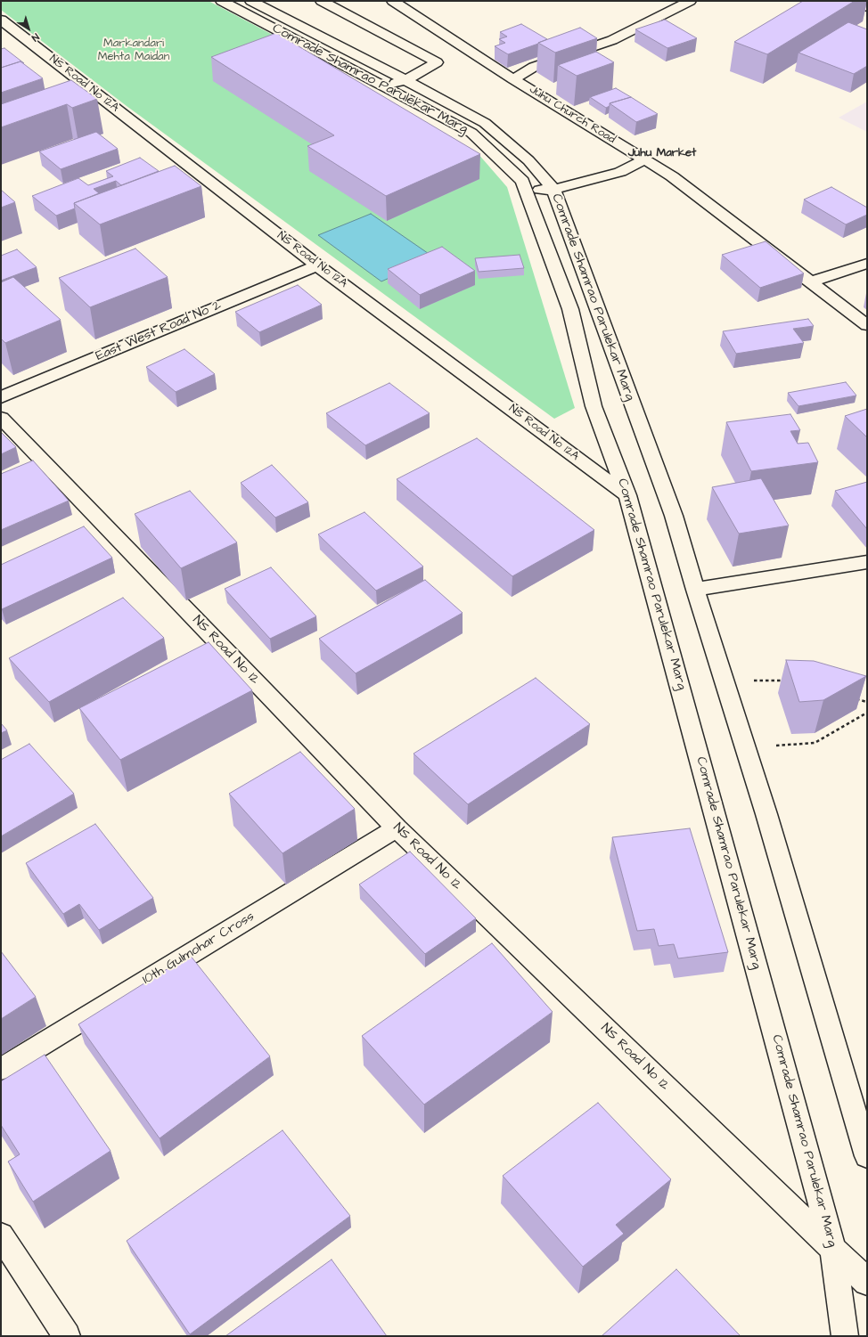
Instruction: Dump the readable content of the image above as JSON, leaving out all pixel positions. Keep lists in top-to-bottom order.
{
  "streets": {
    "street": [
      "Comrade Shamrao Parulekar Marg",
      "NS Road No 12A",
      "Juhu Church Road",
      "East West Road No 2",
      "NS Road No 12",
      "10th Gulmohar Cross"
    ]
  },
  "crossings": [
    ["Comrade Shamrao Parulekar Marg", "NS Road No 12A"],
    ["Comrade Shamrao Parulekar Marg", "NS Road No 12"],
    ["NS Road No 12A", "East West Road No 2"],
    ["NS Road No 12", "10th Gulmohar Cross"]
  ],
  "districts": ["Juhu Market"],
  "parks": ["Markandari Mehta Maidan"],
  "north": "bottom right"
}
